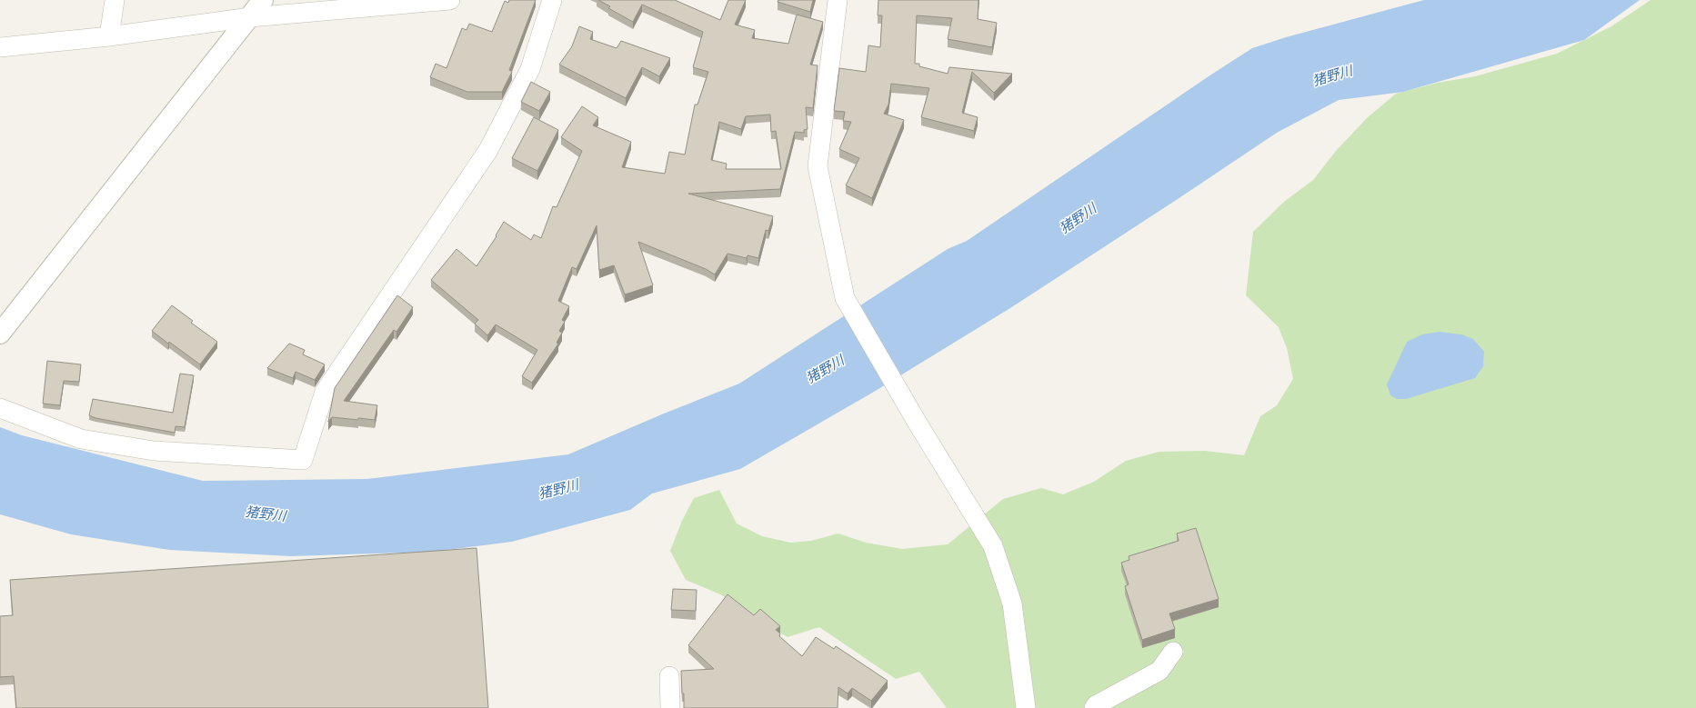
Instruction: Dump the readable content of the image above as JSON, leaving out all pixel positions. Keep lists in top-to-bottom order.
{
  "water": ["猪野川"]
}
